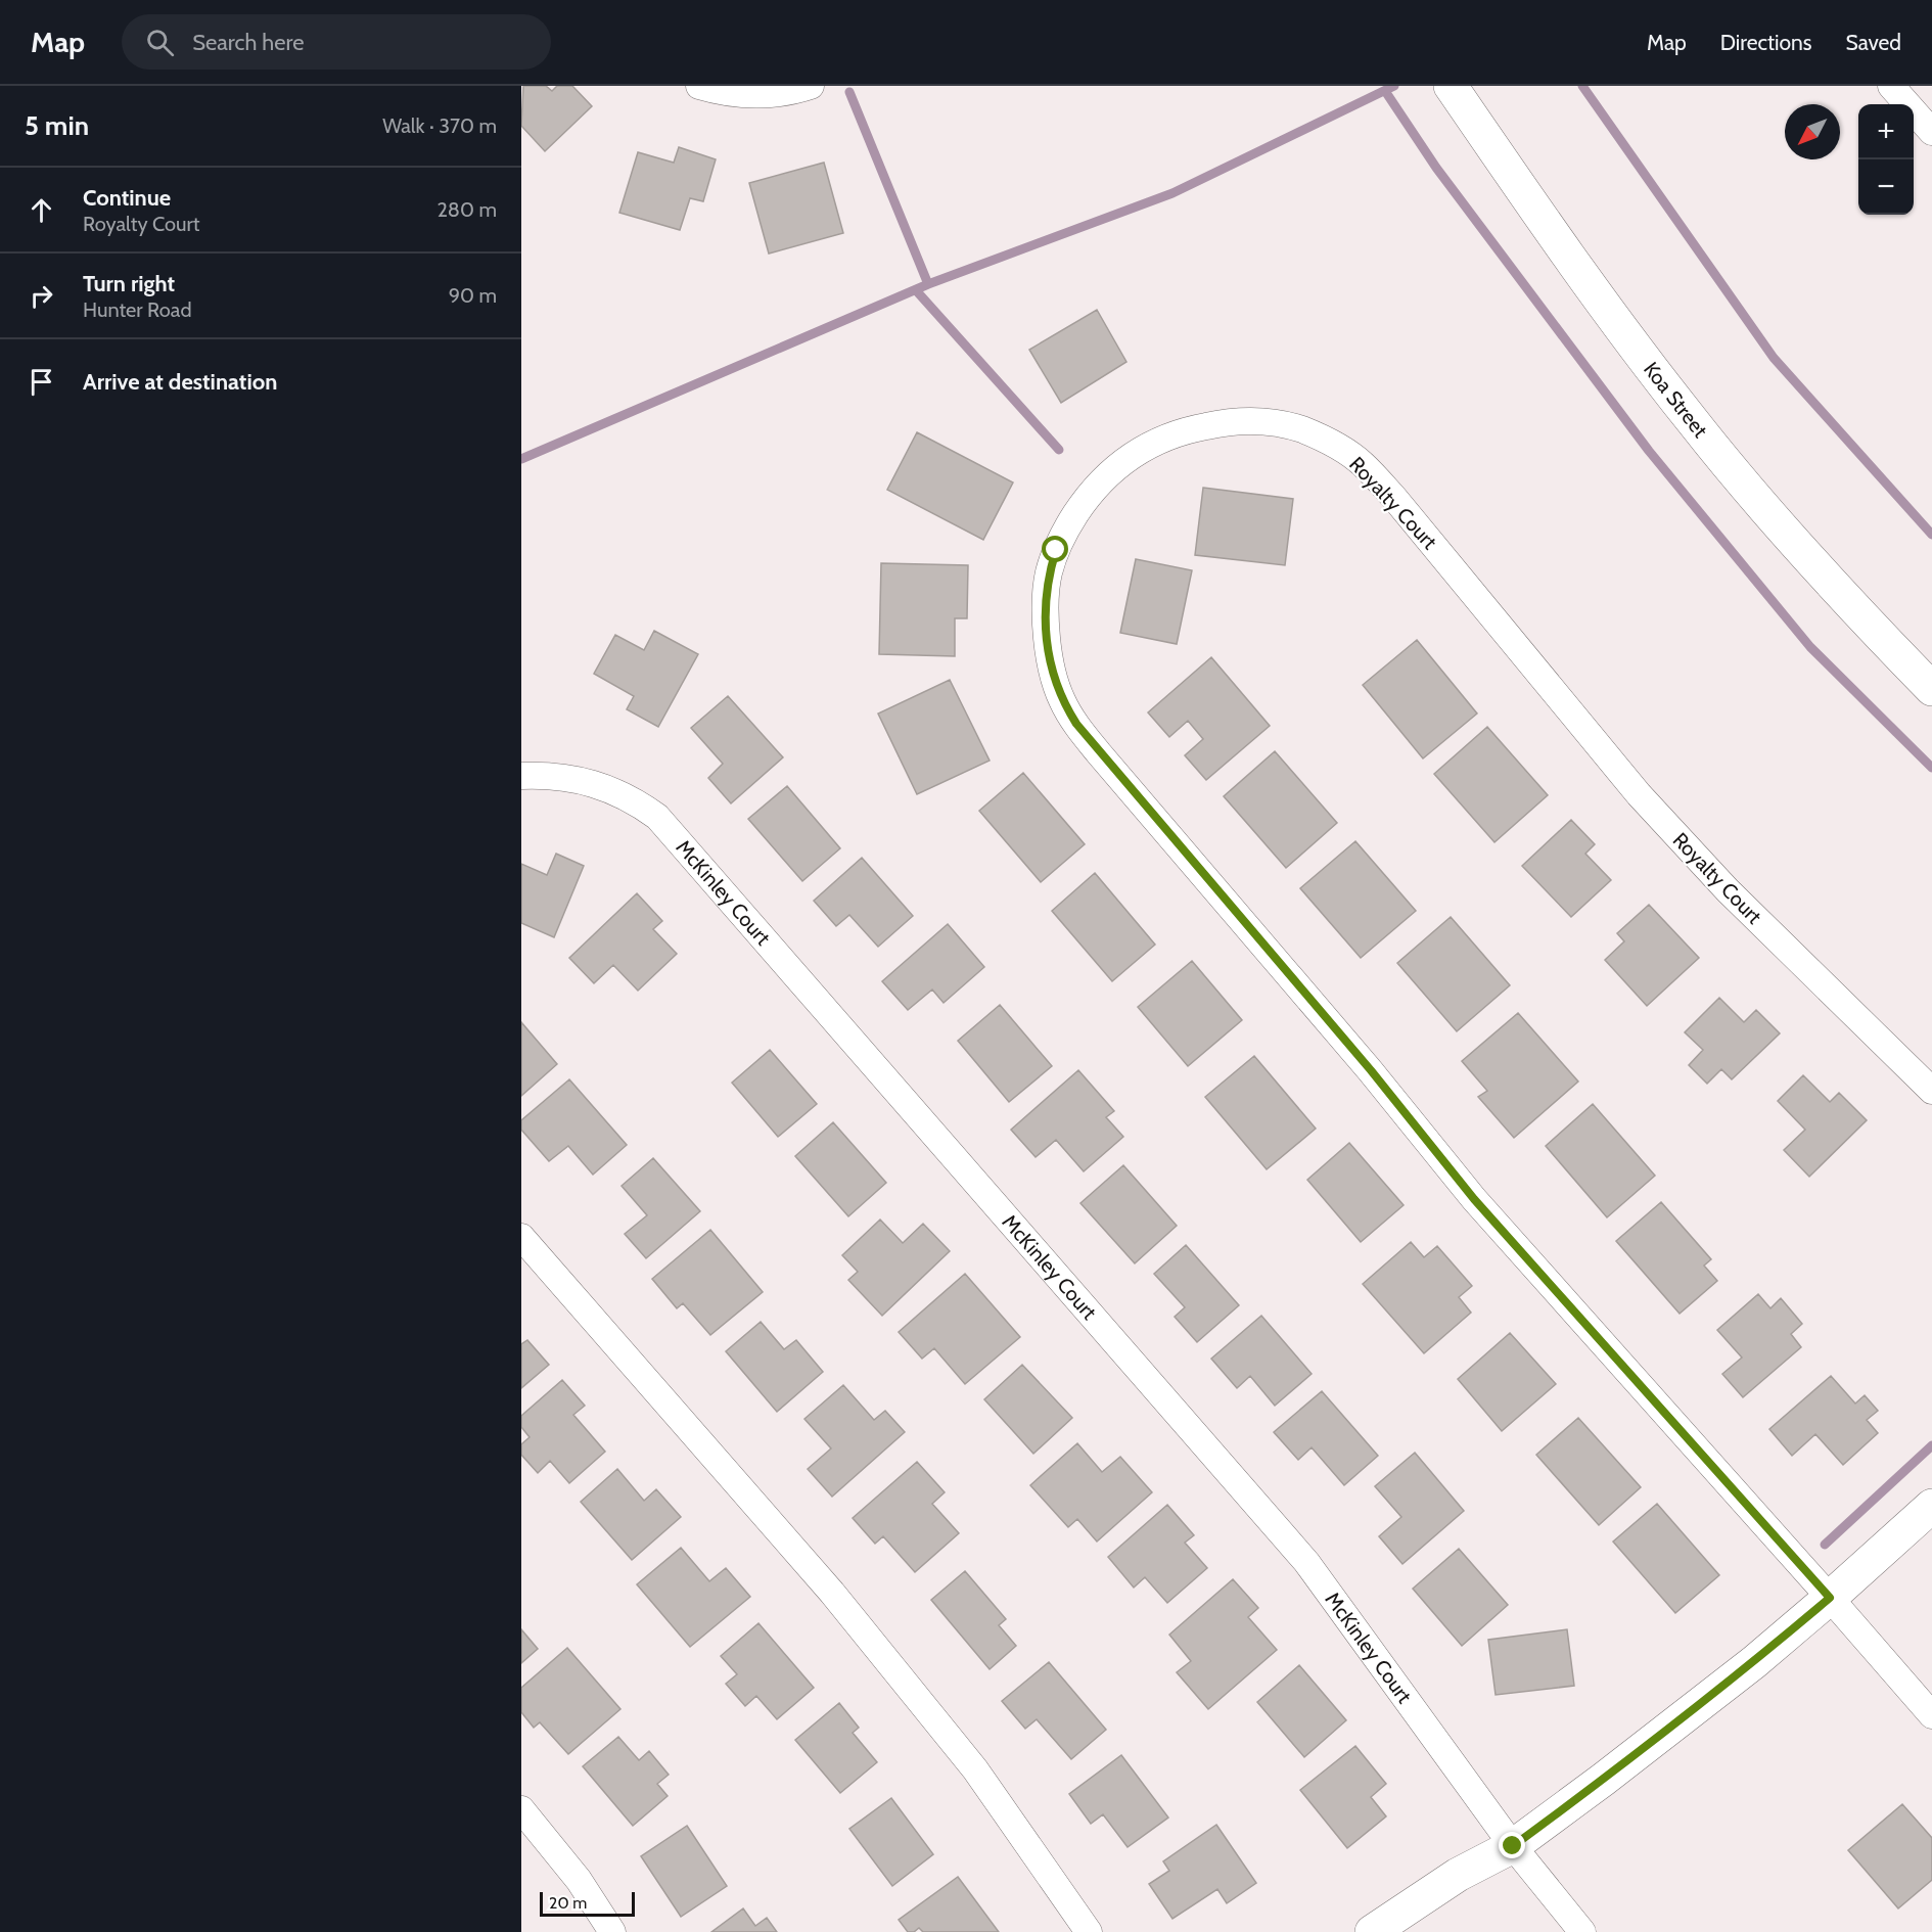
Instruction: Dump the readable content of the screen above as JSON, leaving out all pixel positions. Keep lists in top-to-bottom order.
{
  "streets": {
    "main road": ["Koa Street"],
    "street": ["Royalty Court", "McKinley Court"]
  },
  "scale_bar": "20 m",
  "north": "bottom left",
  "page": {
    "header": "Map",
    "search": "Search here",
    "nav": ["Map", "Directions", "Saved"],
    "heading": ["5 min", "Walk · 370 m"],
    "map_buttons": ["+", "−"],
    "list": [
      ["Continue", "Royalty Court", "280 m"],
      ["Turn right", "Hunter Road", "90 m"],
      "Arrive at destination"
    ],
    "scale": "20 m"
  }
}
